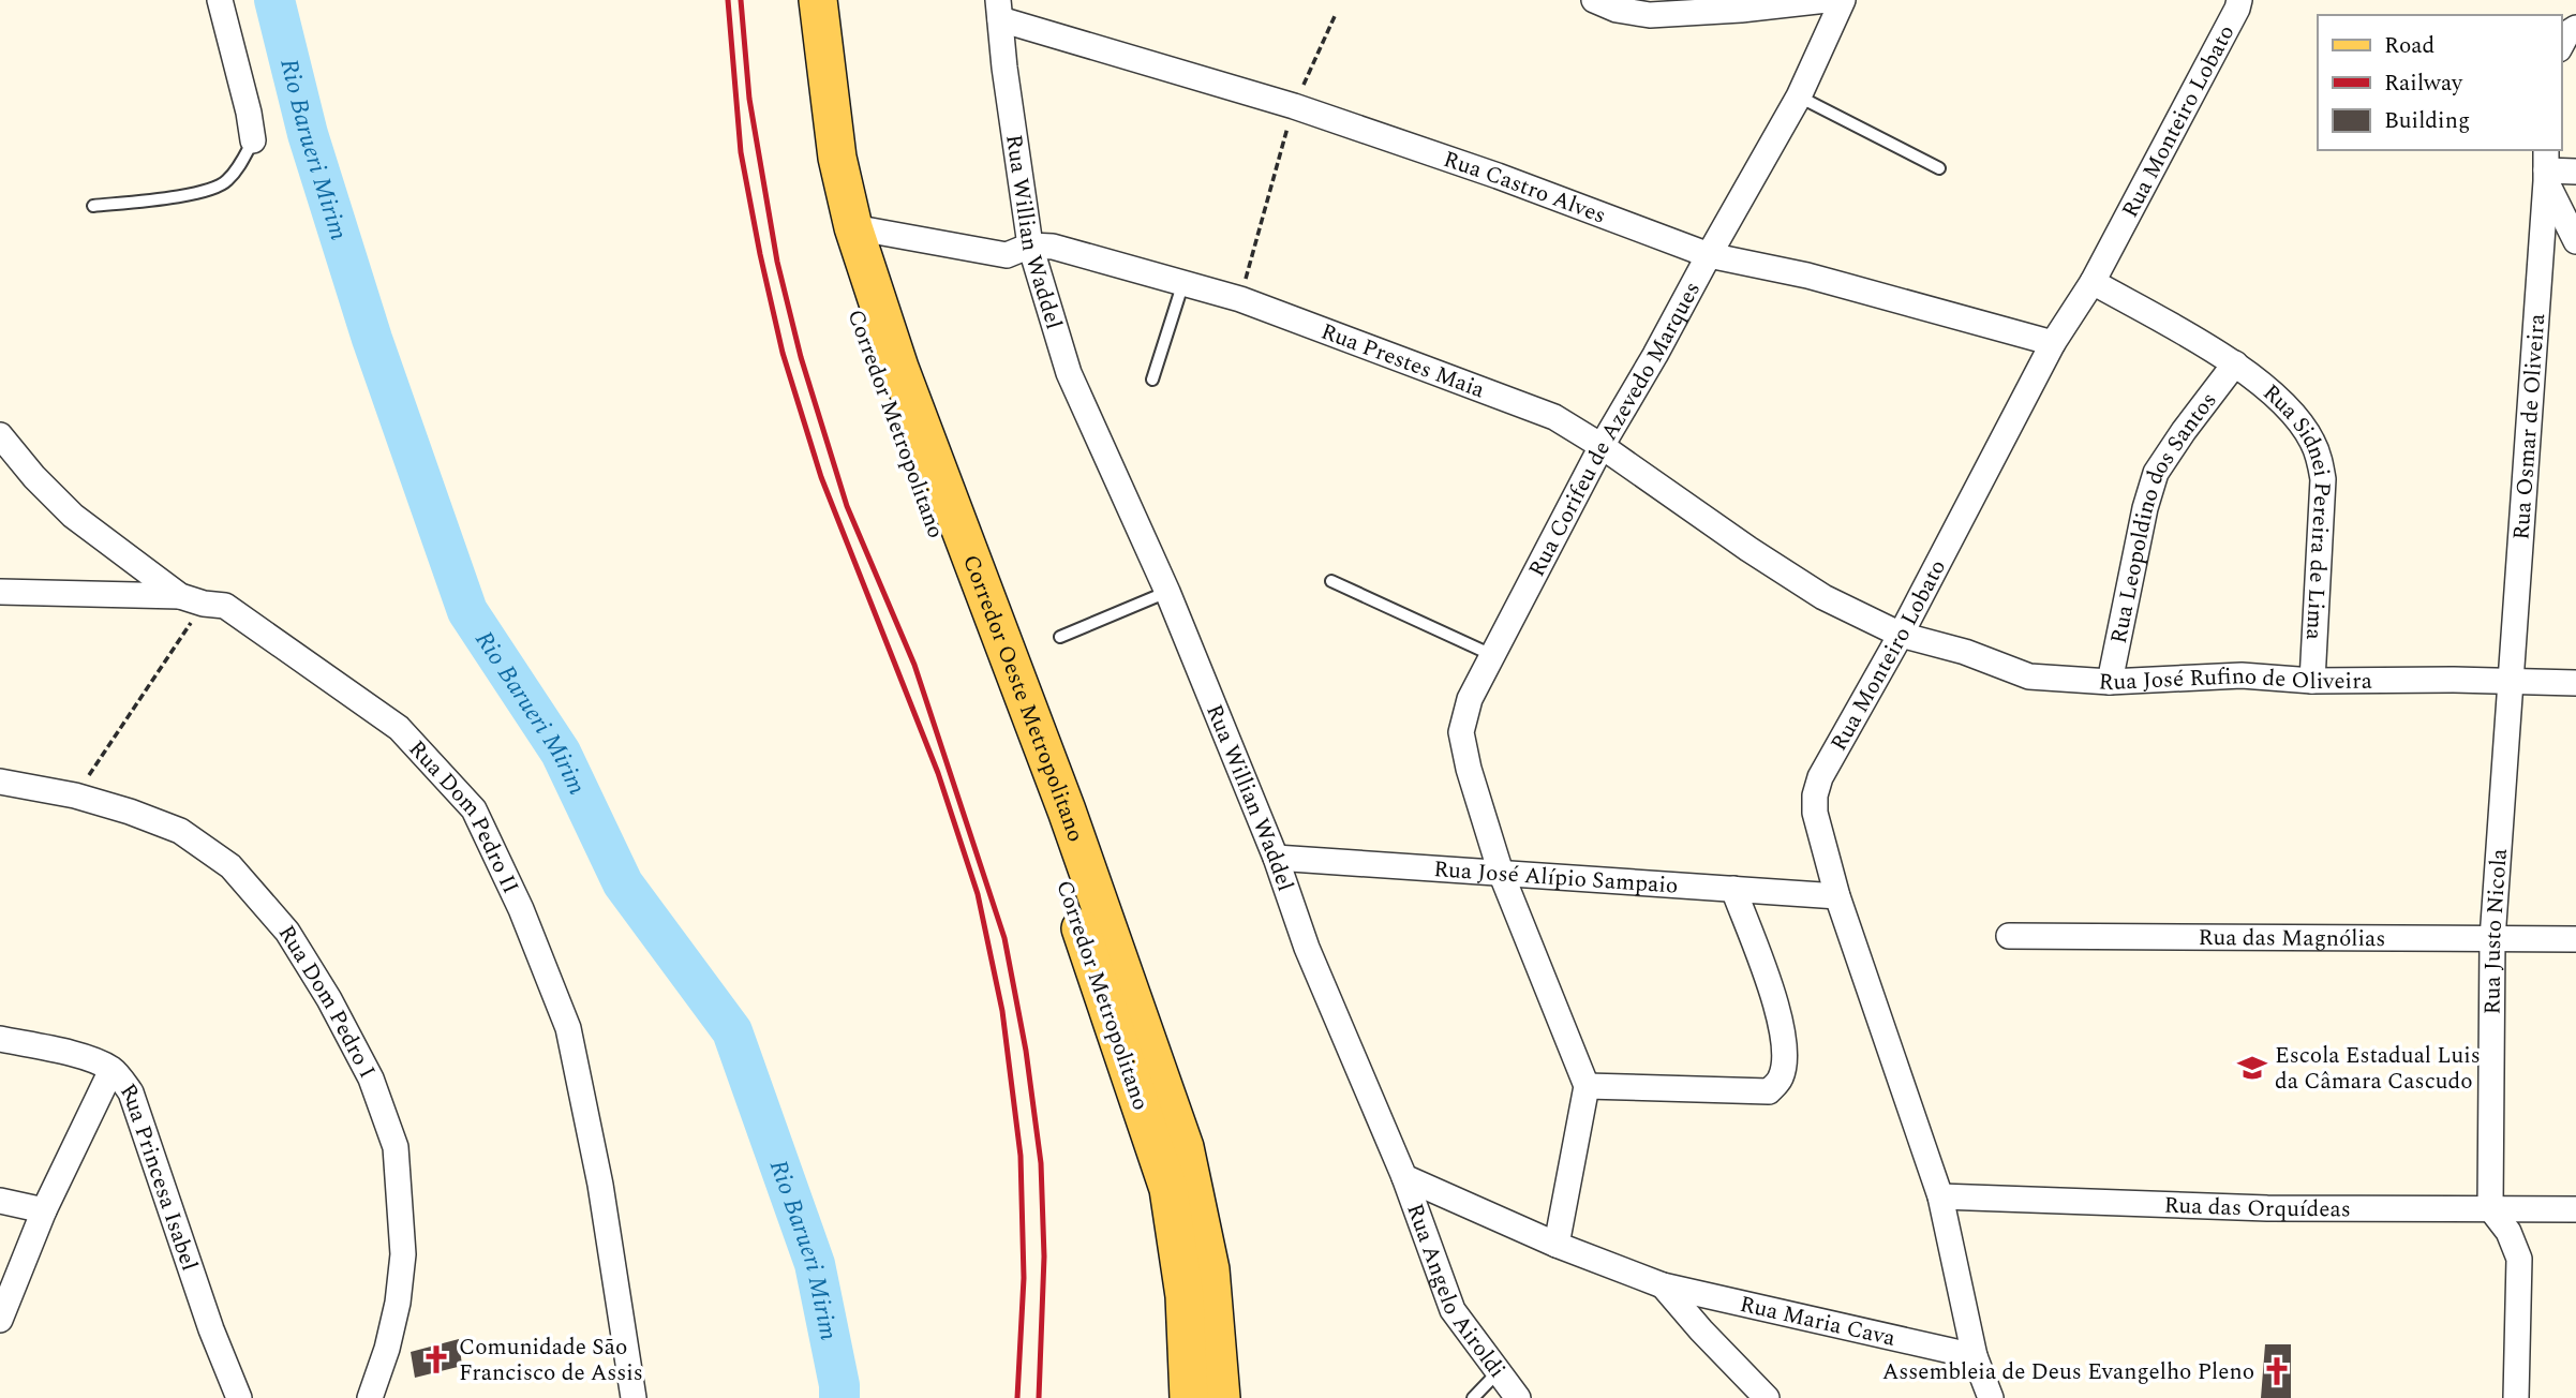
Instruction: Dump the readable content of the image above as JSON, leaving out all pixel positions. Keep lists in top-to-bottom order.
{
  "streets": {
    "main road": ["Corredor Metropolitano", "Corredor Oeste Metropolitano"],
    "street": [
      "Rua Monteiro Lobato",
      "Rua Castro Alves",
      "Rua Willian Waddel",
      "Rua Prestes Maia",
      "Rua Osmar de Oliveira",
      "Rua Corifeu de Azevedo Marques",
      "Rua Sidnei Pereira de Lima",
      "Rua Leopoldino dos Santos",
      "Rua José Rufino de Oliveira",
      "Rua Dom Pedro II",
      "Rua José Alípio Sampaio",
      "Rua Justo Nicola",
      "Rua das Magnólias",
      "Rua Dom Pedro I",
      "Rua Princesa Isabel",
      "Rua das Orquídeas",
      "Rua Angelo Airoldi",
      "Rua Maria Cava"
    ]
  },
  "crossings": [
    ["Rua Monteiro Lobato", "Rua Castro Alves"],
    ["Rua Monteiro Lobato", "Rua Prestes Maia"],
    ["Rua Monteiro Lobato", "Rua Sidnei Pereira de Lima"],
    ["Rua Monteiro Lobato", "Rua José Rufino de Oliveira"],
    ["Rua Monteiro Lobato", "Rua José Alípio Sampaio"],
    ["Rua Monteiro Lobato", "Rua das Orquídeas"],
    ["Rua Monteiro Lobato", "Rua Maria Cava"],
    ["Rua Castro Alves", "Rua Willian Waddel"],
    ["Rua Castro Alves", "Rua Corifeu de Azevedo Marques"],
    ["Rua Willian Waddel", "Rua Prestes Maia"],
    ["Rua Willian Waddel", "Rua José Alípio Sampaio"],
    ["Rua Willian Waddel", "Rua Angelo Airoldi"],
    ["Rua Prestes Maia", "Rua Corifeu de Azevedo Marques"],
    ["Rua Prestes Maia", "Rua José Rufino de Oliveira"],
    ["Rua Prestes Maia", "Corredor Oeste Metropolitano"],
    ["Rua Osmar de Oliveira", "Rua José Rufino de Oliveira"],
    ["Rua Osmar de Oliveira", "Rua Justo Nicola"],
    ["Rua Corifeu de Azevedo Marques", "Rua José Alípio Sampaio"],
    ["Rua Sidnei Pereira de Lima", "Rua Leopoldino dos Santos"],
    ["Rua Sidnei Pereira de Lima", "Rua José Rufino de Oliveira"],
    ["Rua Leopoldino dos Santos", "Rua José Rufino de Oliveira"],
    ["Rua José Rufino de Oliveira", "Rua Justo Nicola"],
    ["Rua Justo Nicola", "Rua das Magnólias"],
    ["Rua Justo Nicola", "Rua das Orquídeas"]
  ],
  "water": ["Rio Barueri Mirim"],
  "places": {
    "school or university": ["Escola Estadual Luis da Câmara Cascudo"],
    "church": ["Comunidade São Francisco de Assis", "Assembleia de Deus Evangelho Pleno"]
  },
  "legend": ["Road", "Railway", "Building"]
}
